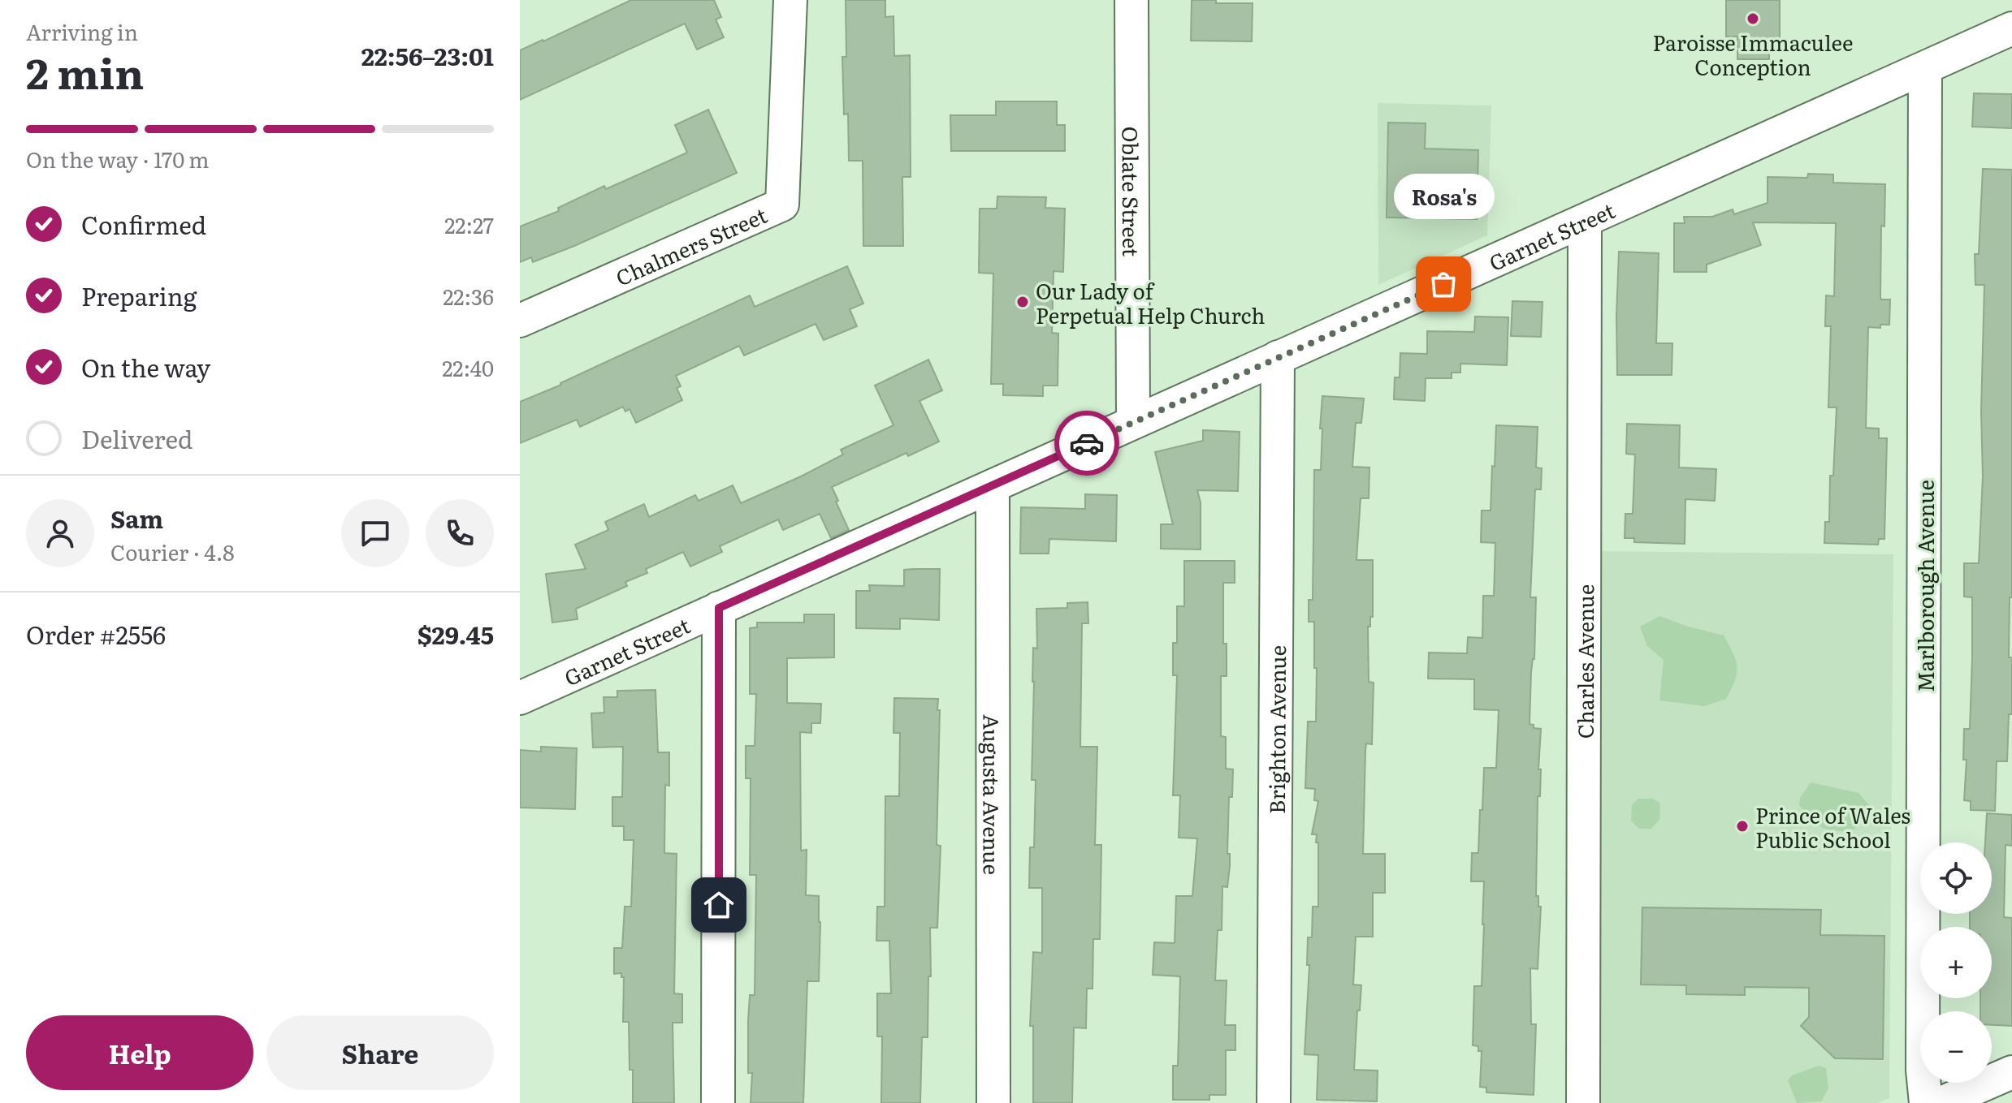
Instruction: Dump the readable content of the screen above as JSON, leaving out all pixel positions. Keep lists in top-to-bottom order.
{
  "streets": {
    "street": [
      "Oblate Street",
      "Garnet Street",
      "Chalmers Street",
      "Marlborough Avenue",
      "Charles Avenue",
      "Brighton Avenue",
      "Augusta Avenue"
    ]
  },
  "crossings": [
    ["Oblate Street", "Garnet Street"],
    ["Garnet Street", "Marlborough Avenue"],
    ["Garnet Street", "Charles Avenue"],
    ["Garnet Street", "Brighton Avenue"],
    ["Garnet Street", "Augusta Avenue"]
  ],
  "places": [
    "Paroisse Immaculee Conception",
    "Rosa's",
    "Our Lady of Perpetual Help Church",
    "Prince of Wales Public School"
  ],
  "page": {
    "heading": ["2 min", "Arriving in", "22:56–23:01"],
    "panel": [
      "Sam",
      "Courier · 4.8",
      "Order #2556",
      "$29.45"
    ],
    "bar": "On the way · 170 m",
    "bubble": "Rosa's",
    "list": [
      ["Confirmed", "22:27"],
      ["Preparing", "22:36"],
      ["On the way", "22:40"],
      "Delivered"
    ],
    "map_buttons": ["+", "−"],
    "buttons": ["Help", "Share"]
  }
}
